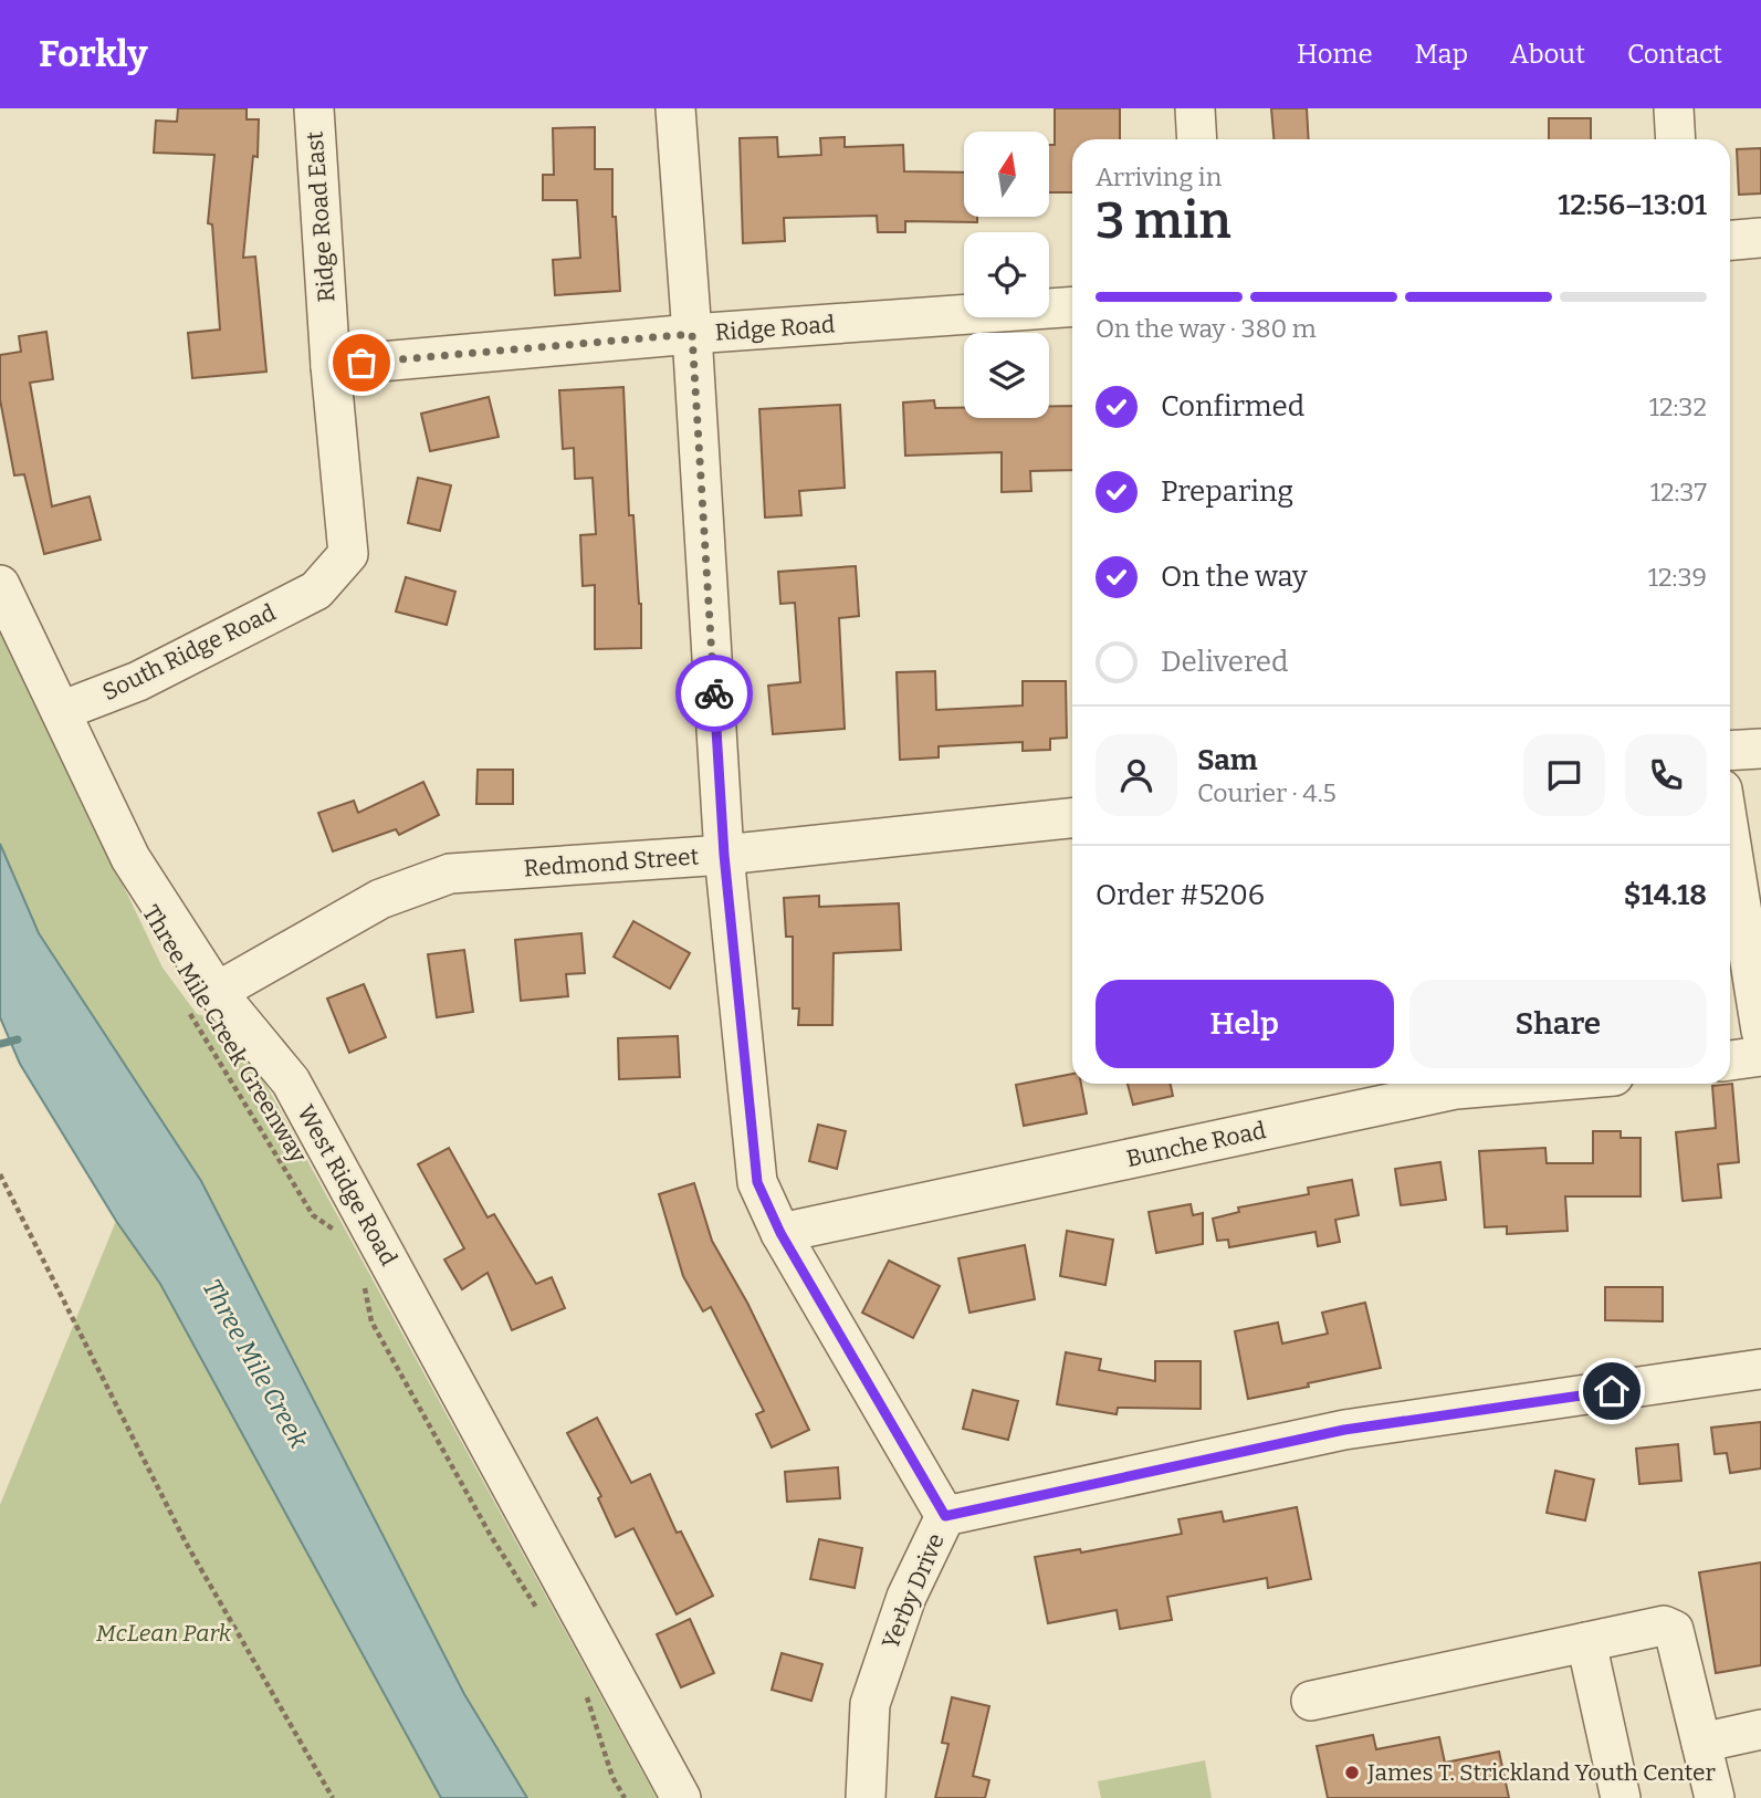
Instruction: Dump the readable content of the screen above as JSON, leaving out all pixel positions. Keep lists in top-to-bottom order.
{
  "streets": {
    "street": [
      "Ridge Road East",
      "Ridge Road",
      "South Ridge Road",
      "Redmond Street",
      "Bunche Road",
      "West Ridge Road",
      "Yerby Drive"
    ],
    "path": ["Three Mile Creek Greenway"]
  },
  "crossings": [
    ["Ridge Road East", "Ridge Road"],
    ["Ridge Road East", "South Ridge Road"],
    ["South Ridge Road", "West Ridge Road"],
    ["Redmond Street", "Three Mile Creek Greenway"],
    ["Redmond Street", "West Ridge Road"],
    ["Three Mile Creek Greenway", "West Ridge Road"]
  ],
  "water": ["Three Mile Creek"],
  "parks": ["McLean Park"],
  "places": ["James T. Strickland Youth Center"],
  "north": "top",
  "page": {
    "header": "Forkly",
    "nav": [
      "Home",
      "Map",
      "About",
      "Contact"
    ],
    "heading": ["3 min", "Arriving in", "12:56–13:01"],
    "panel": [
      "Sam",
      "Courier · 4.5",
      "Order #5206",
      "$14.18"
    ],
    "bar": "On the way · 380 m",
    "list": [
      ["Confirmed", "12:32"],
      ["Preparing", "12:37"],
      ["On the way", "12:39"],
      "Delivered"
    ],
    "buttons": ["Help", "Share"]
  }
}
